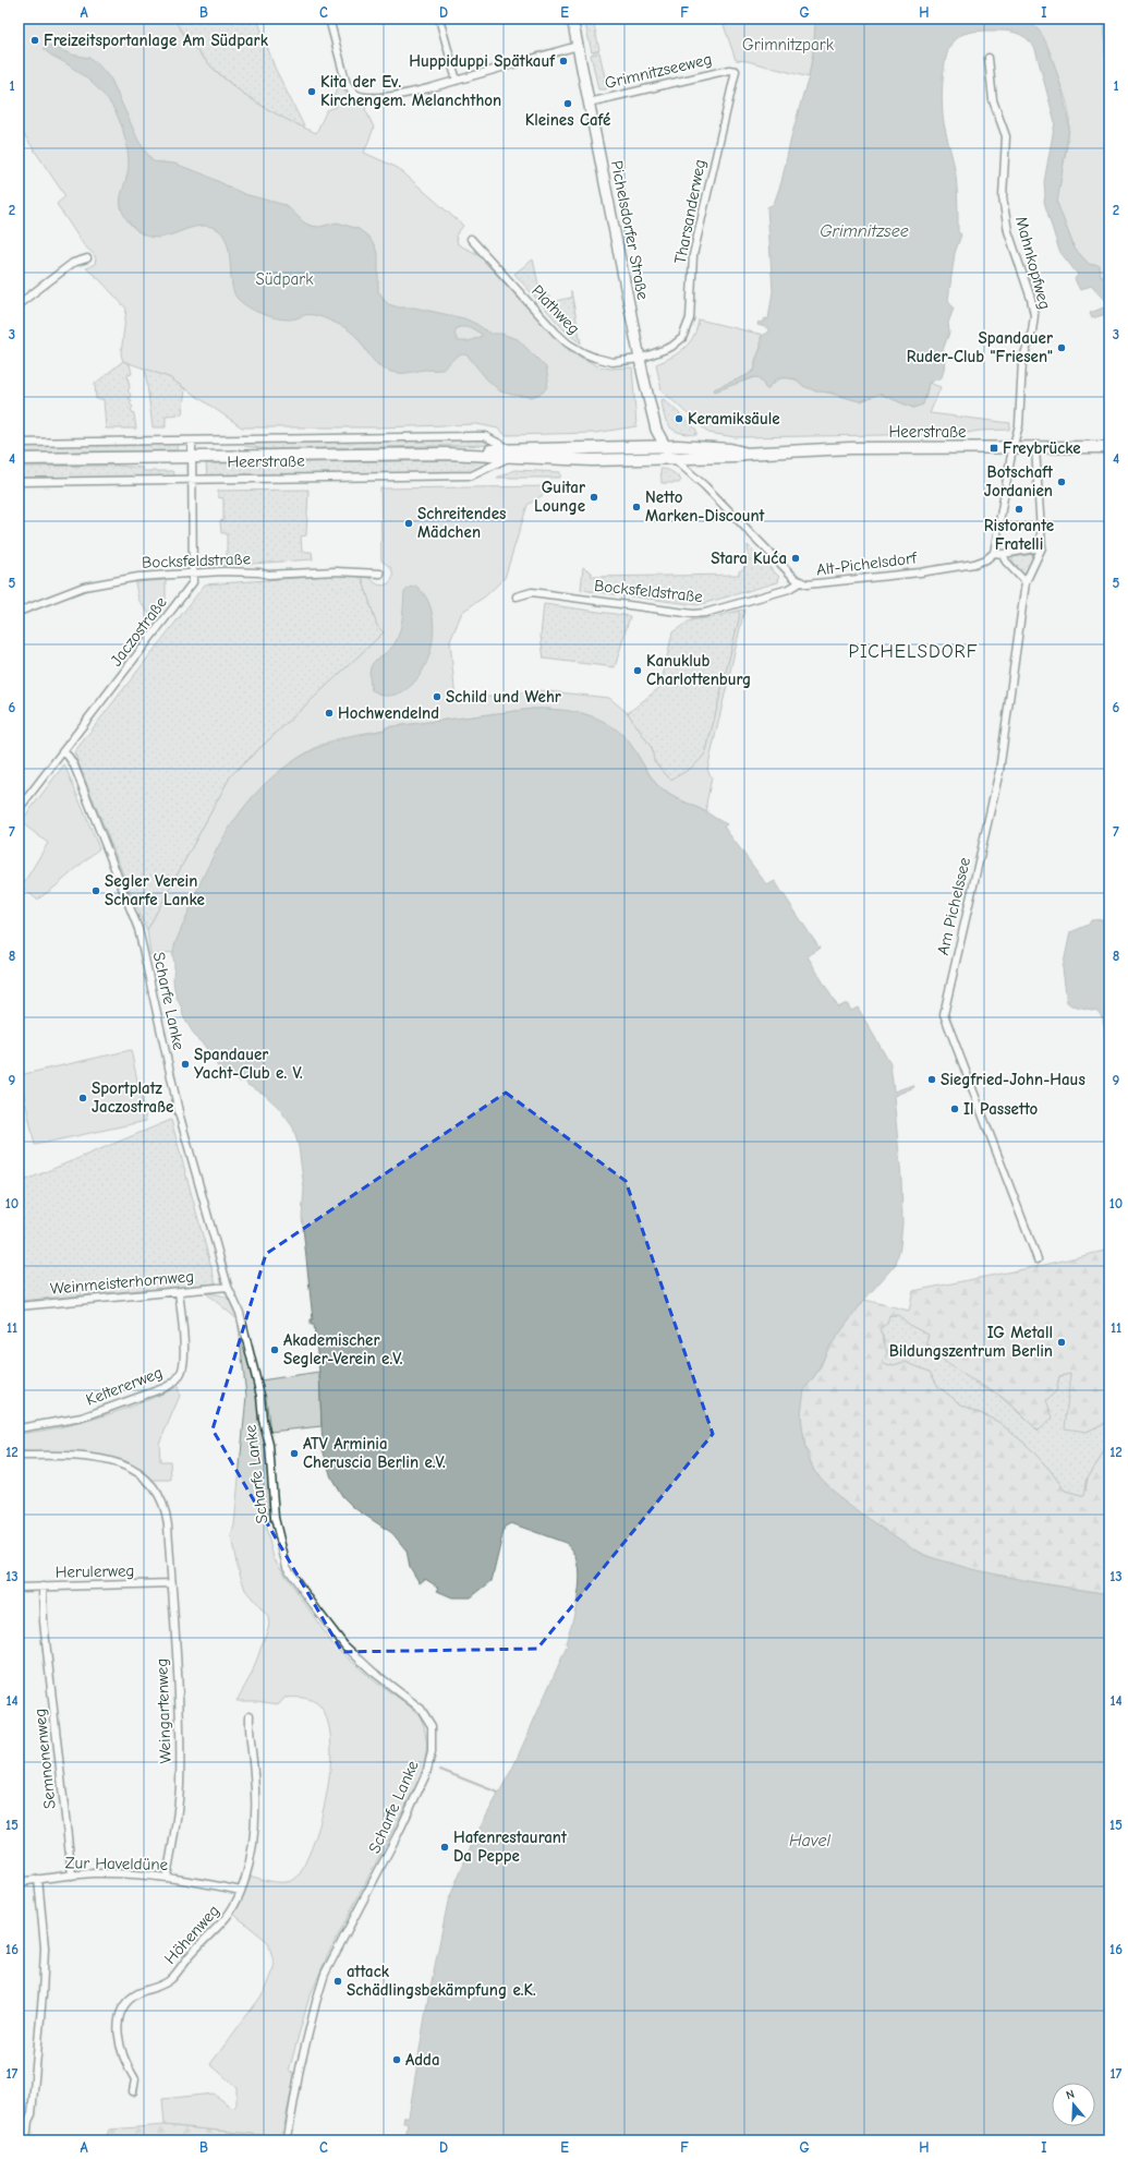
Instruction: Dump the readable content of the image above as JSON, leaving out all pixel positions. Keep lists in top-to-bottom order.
{
  "streets": {
    "main road": ["Heerstraße"],
    "street": [
      "Grimnitzseeweg",
      "Tharsanderweg",
      "Pichelsdorfer Straße",
      "Mahnkopfweg",
      "Plathweg",
      "Bocksfeldstraße",
      "Alt-Pichelsdorf",
      "Jaczostraße",
      "Am Pichelssee",
      "Scharfe Lanke",
      "Weinmeisterhornweg",
      "Keltererweg",
      "Herulerweg",
      "Weingartenweg",
      "Semnonenweg",
      "Zur Haveldüne",
      "Höhenweg"
    ]
  },
  "crossings": [
    ["Grimnitzseeweg", "Tharsanderweg"],
    ["Grimnitzseeweg", "Pichelsdorfer Straße"],
    ["Tharsanderweg", "Pichelsdorfer Straße"],
    ["Tharsanderweg", "Plathweg"],
    ["Pichelsdorfer Straße", "Plathweg"],
    ["Pichelsdorfer Straße", "Heerstraße"],
    ["Pichelsdorfer Straße", "Alt-Pichelsdorf"],
    ["Mahnkopfweg", "Heerstraße"],
    ["Heerstraße", "Alt-Pichelsdorf"],
    ["Heerstraße", "Jaczostraße"],
    ["Bocksfeldstraße", "Alt-Pichelsdorf"],
    ["Bocksfeldstraße", "Jaczostraße"],
    ["Jaczostraße", "Scharfe Lanke"],
    ["Scharfe Lanke", "Weinmeisterhornweg"],
    ["Weinmeisterhornweg", "Keltererweg"],
    ["Herulerweg", "Weingartenweg"],
    ["Herulerweg", "Semnonenweg"],
    ["Weingartenweg", "Zur Haveldüne"],
    ["Semnonenweg", "Zur Haveldüne"],
    ["Zur Haveldüne", "Höhenweg"]
  ],
  "districts": ["PICHELSDORF"],
  "water": ["Grimnitzsee", "Havel"],
  "parks": ["Grimnitzpark", "Südpark"],
  "places": {
    "other": [
      "Freizeitsportanlage Am Südpark",
      "Huppiduppi Spätkauf",
      "Kita der Ev. Kirchengem. Melanchthon",
      "Kleines Café",
      "Spandauer Ruder-Club \"Friesen\"",
      "Keramiksäule",
      "Botschaft Jordanien",
      "Guitar Lounge",
      "Netto Marken-Discount",
      "Ristorante Fratelli",
      "Schreitendes Mädchen",
      "Stara Kuća",
      "Kanuklub Charlottenburg",
      "Schild und Wehr",
      "Hochwendelnd",
      "Segler Verein Scharfe Lanke",
      "Spandauer Yacht-Club e. V.",
      "Siegfried-John-Haus",
      "Sportplatz Jaczostraße",
      "Il Passetto",
      "IG Metall Bildungszentrum Berlin",
      "Akademischer Segler-Verein e.V.",
      "ATV Arminia Cheruscia Berlin e.V.",
      "Hafenrestaurant Da Peppe",
      "attack Schädlingsbekämpfung e.K.",
      "Adda"
    ],
    "transit": ["Freybrücke"]
  },
  "north": "top",
  "grid": {
    "columns": [
      "A",
      "B",
      "C",
      "D",
      "E",
      "F",
      "G",
      "H",
      "I"
    ],
    "rows": [
      "1",
      "2",
      "3",
      "4",
      "5",
      "6",
      "7",
      "8",
      "9",
      "10",
      "11",
      "12",
      "13",
      "14",
      "15",
      "16",
      "17"
    ]
  }
}
